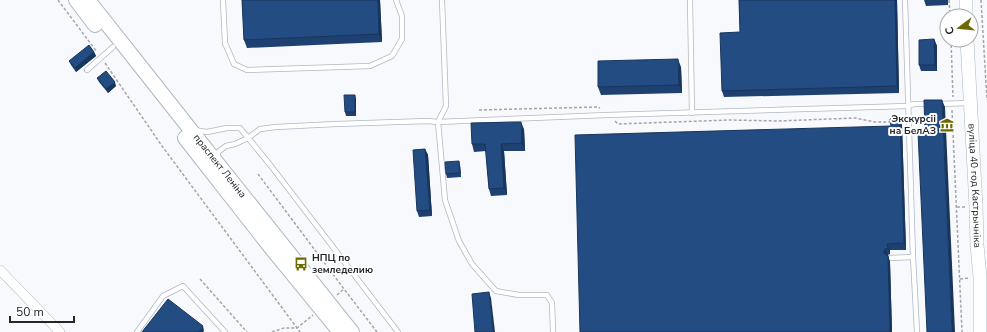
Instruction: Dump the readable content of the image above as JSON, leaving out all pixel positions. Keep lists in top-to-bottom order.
{
  "streets": {
    "main road": ["праспект Леніна", "вуліца 40 год Кастрычніка"]
  },
  "places": {
    "museum": ["Экскурсіі на БелАЗ"],
    "bus stop": ["НПЦ по земледелию"]
  },
  "scale_bar": "50 m",
  "north": "left"
}
